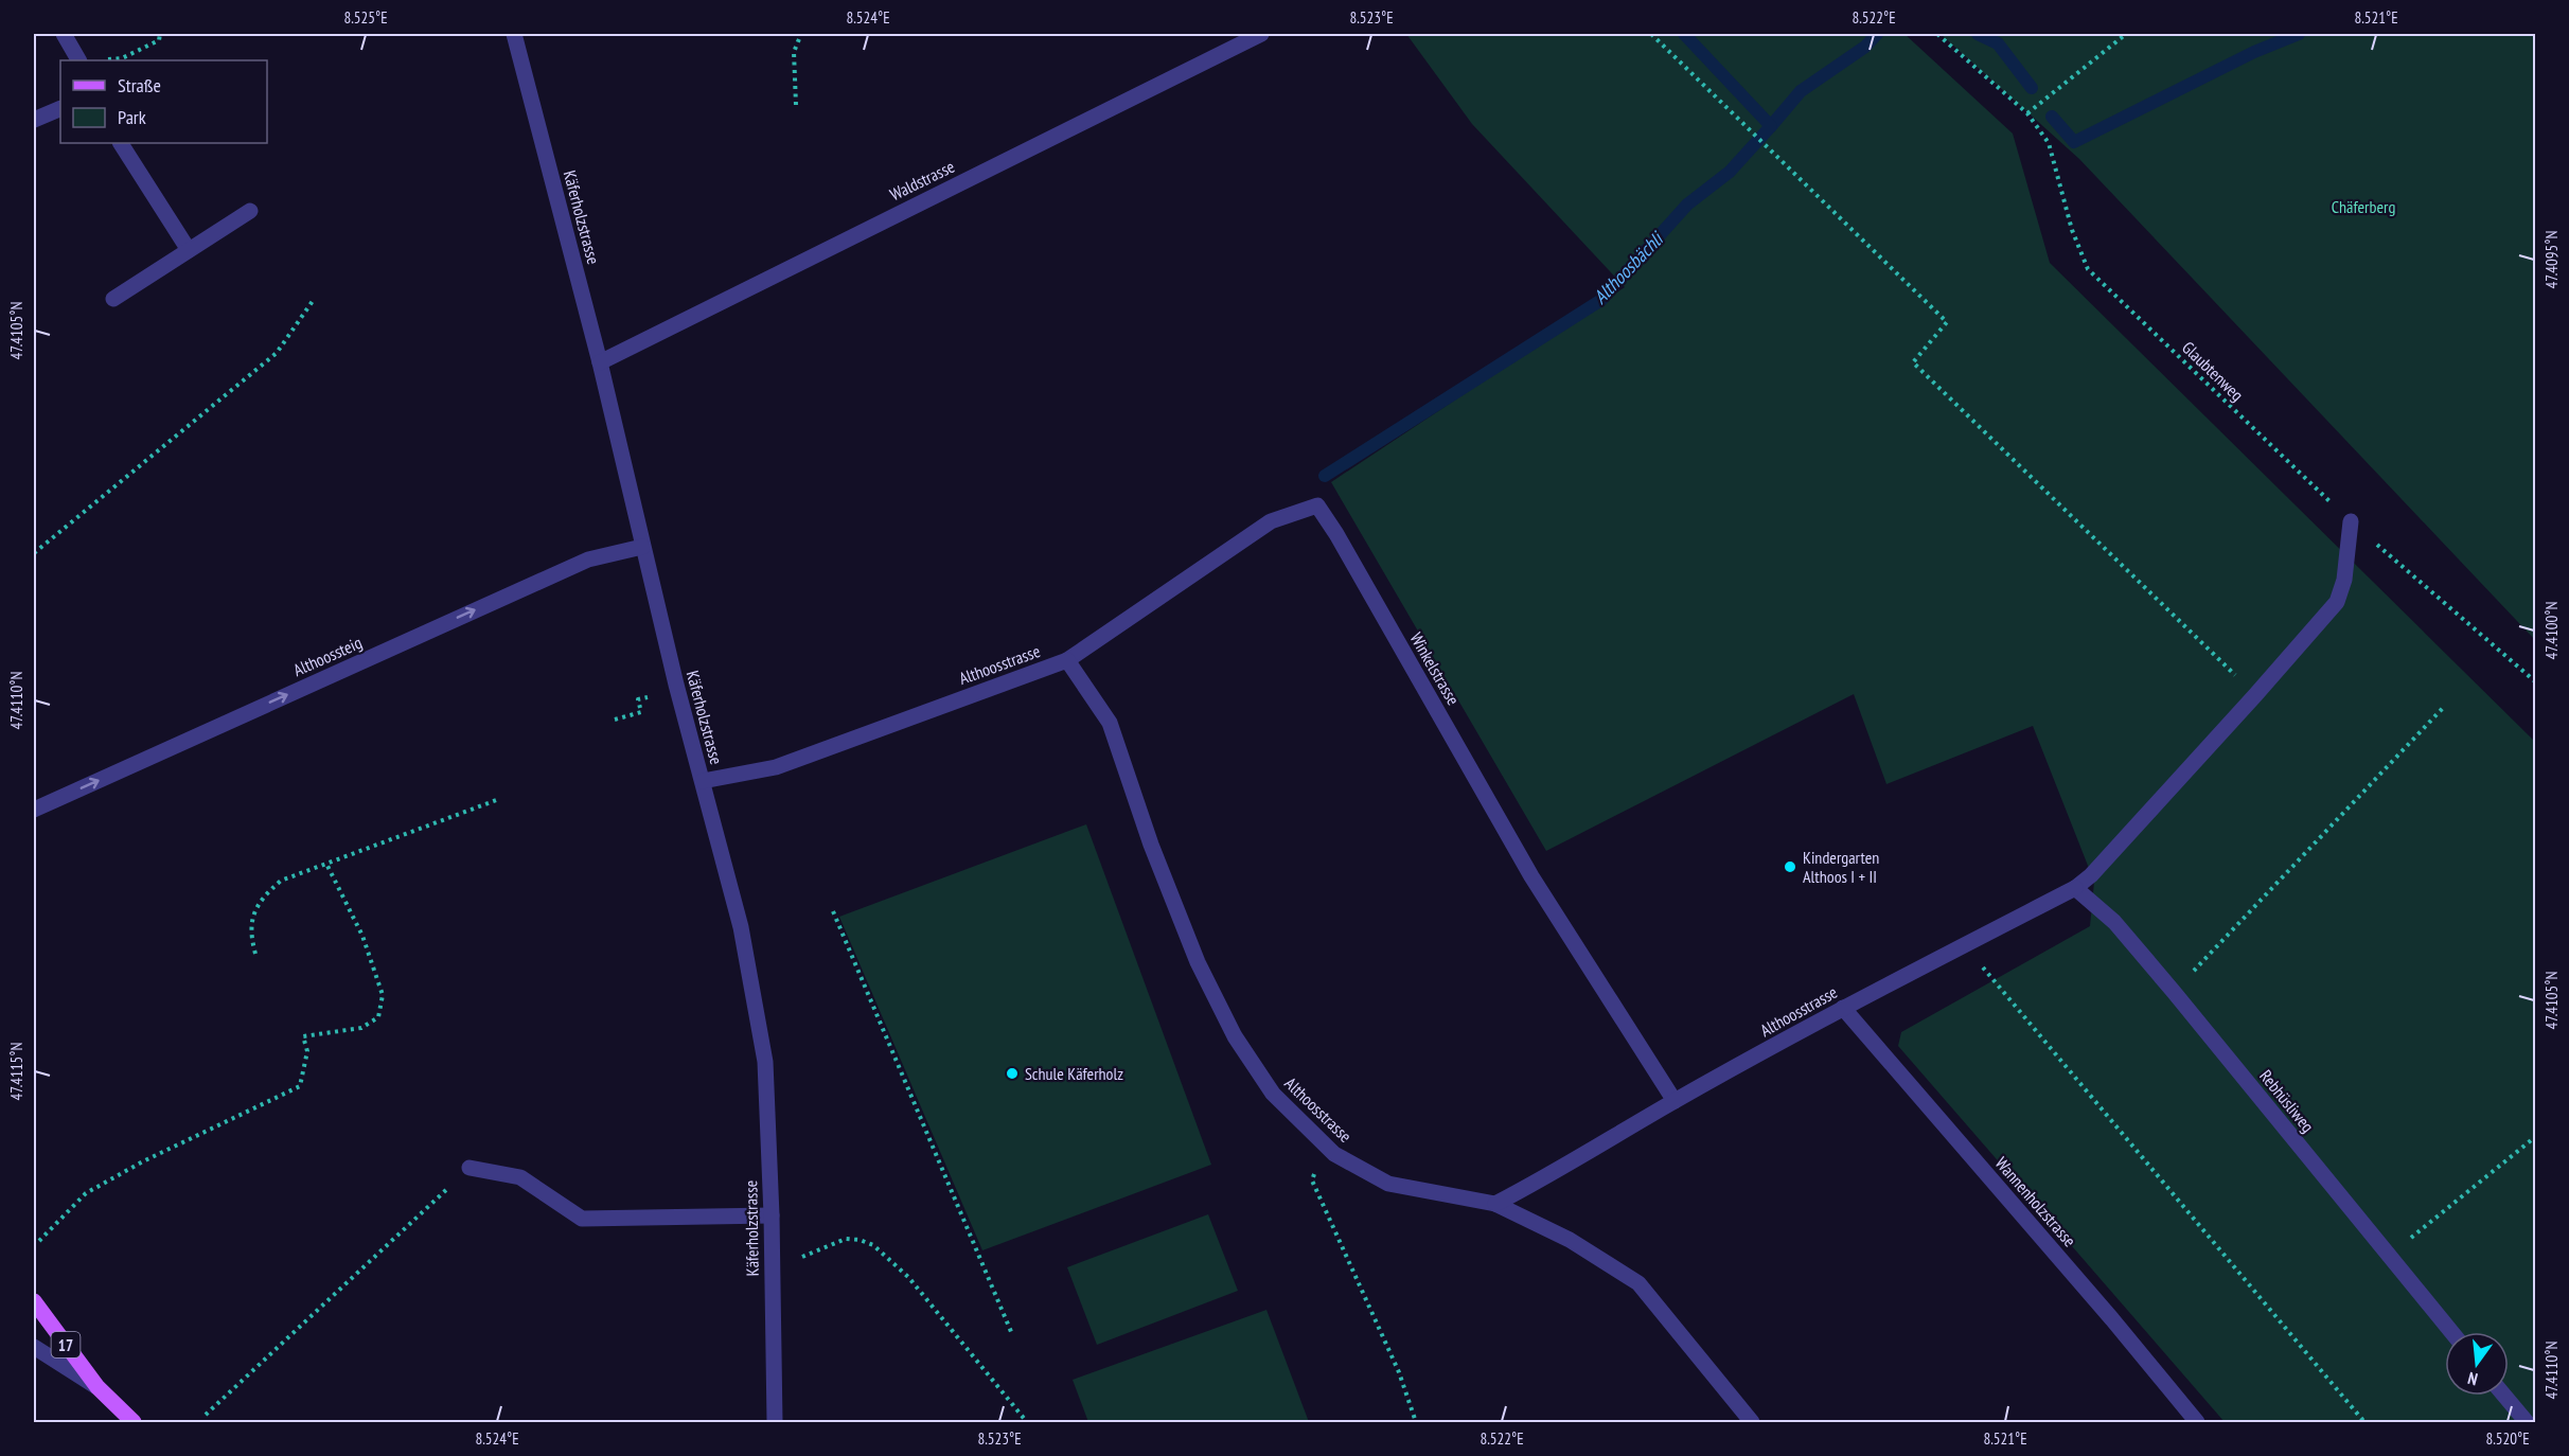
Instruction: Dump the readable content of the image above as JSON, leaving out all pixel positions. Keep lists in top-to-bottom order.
{
  "streets": {
    "main road": ["17"],
    "street": [
      "Waldstrasse",
      "Käferholzstrasse",
      "Althoossteig",
      "Althoosstrasse",
      "Winkelstrasse",
      "Rebhüsliweg",
      "Wannenholzstrasse"
    ],
    "path": ["Glaubtenweg"]
  },
  "crossings": [
    ["Waldstrasse", "Käferholzstrasse"],
    ["Käferholzstrasse", "Althoossteig"],
    ["Käferholzstrasse", "Althoosstrasse"],
    ["Glaubtenweg", "Althoosstrasse"],
    ["Althoosstrasse", "Winkelstrasse"],
    ["Althoosstrasse", "Rebhüsliweg"],
    ["Althoosstrasse", "Wannenholzstrasse"]
  ],
  "one_way": ["Althoossteig"],
  "water": ["Althoosbächli"],
  "parks": ["Chäferberg"],
  "places": ["Kindergarten Althoos I + II", "Schule Käferholz"],
  "legend": ["Straße", "Park"],
  "north": "bottom",
  "coordinates": [
    "8.525°E",
    "8.524°E",
    "8.523°E",
    "8.522°E",
    "8.521°E",
    "47.4095°N",
    "47.4105°N",
    "47.4100°N",
    "47.4110°N",
    "47.4115°N",
    "8.520°E"
  ]
}
